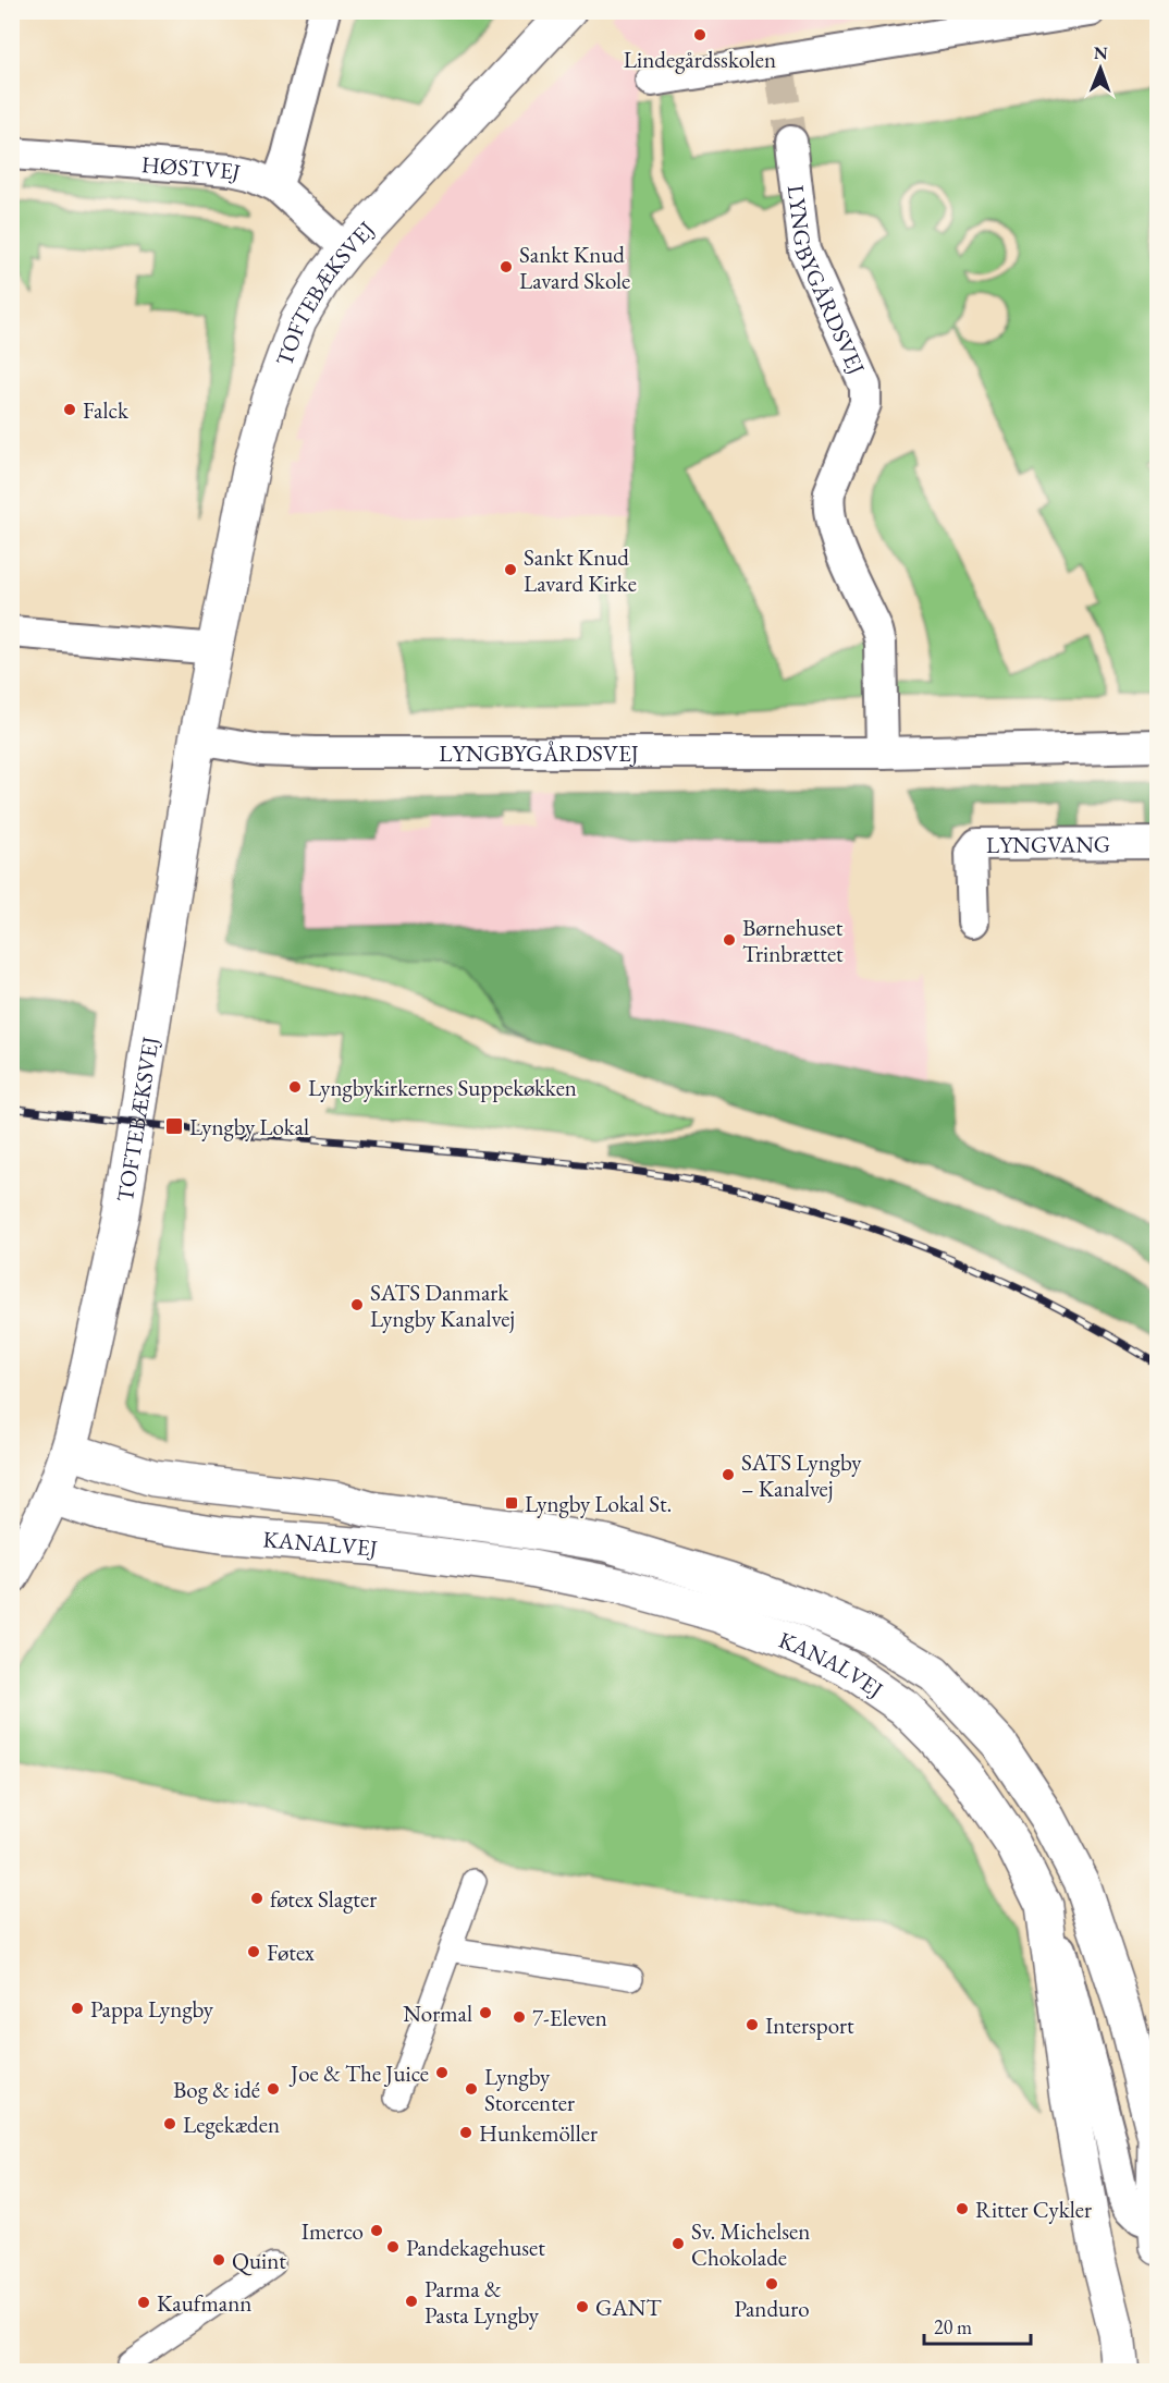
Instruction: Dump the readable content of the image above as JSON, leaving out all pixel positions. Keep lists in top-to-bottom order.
{
  "streets": {
    "street": [
      "HØSTVEJ",
      "LYNGBYGÅRDSVEJ",
      "TOFTEBÆKSVEJ",
      "LYNGVANG",
      "KANALVEJ"
    ]
  },
  "crossings": [
    ["HØSTVEJ", "TOFTEBÆKSVEJ"],
    ["LYNGBYGÅRDSVEJ", "TOFTEBÆKSVEJ"],
    ["TOFTEBÆKSVEJ", "KANALVEJ"]
  ],
  "places": {
    "other": [
      "Lindegårdsskolen",
      "Sankt Knud Lavard Skole",
      "Falck",
      "Sankt Knud Lavard Kirke",
      "Børnehuset Trinbrættet",
      "Lyngbykirkernes Suppekøkken",
      "SATS Danmark Lyngby Kanalvej",
      "SATS Lyngby – Kanalvej",
      "føtex Slagter",
      "Føtex",
      "Pappa Lyngby",
      "Normal",
      "7-Eleven",
      "Intersport",
      "Joe & The Juice",
      "Bog & idé",
      "Lyngby Storcenter",
      "Legekæden",
      "Hunkemöller",
      "Ritter Cykler",
      "Imerco",
      "Sv. Michelsen Chokolade",
      "Pandekagehuset",
      "Quint",
      "Panduro",
      "Parma & Pasta Lyngby",
      "Kaufmann",
      "GANT"
    ],
    "transit": ["Lyngby Lokal", "Lyngby Lokal St."]
  },
  "scale_bar": "20 m",
  "north": "top"
}
